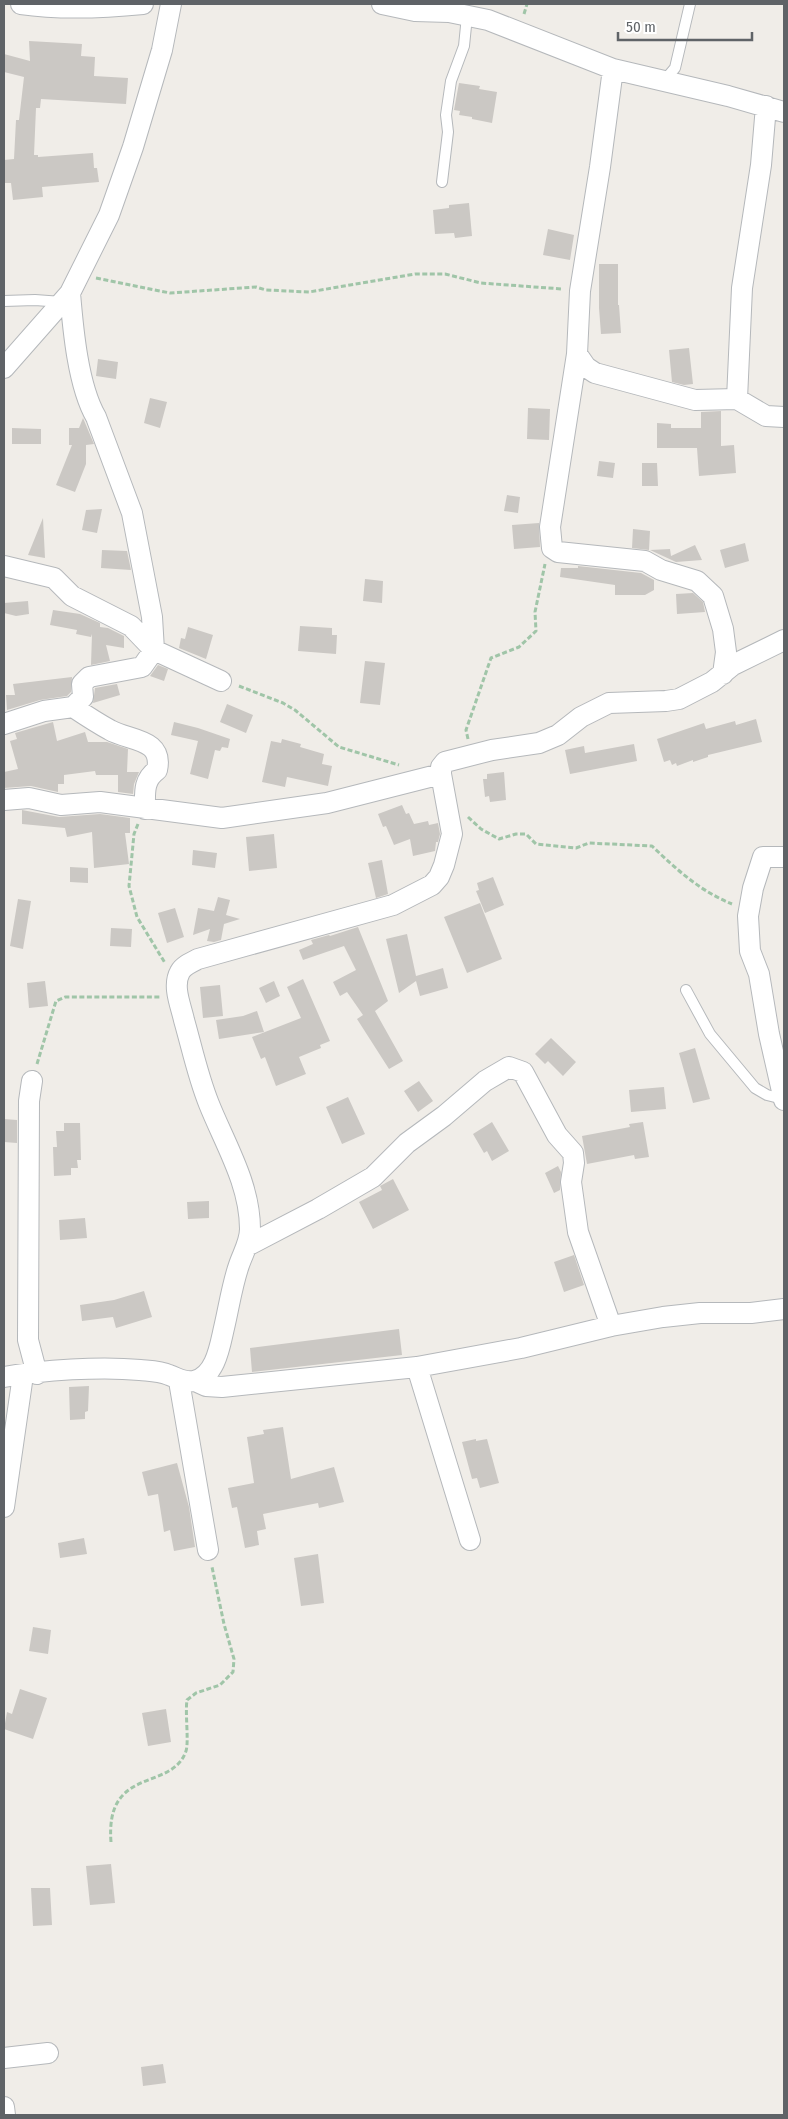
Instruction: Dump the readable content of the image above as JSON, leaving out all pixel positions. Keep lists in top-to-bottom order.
{
  "scale_bar": "50 m"
}
